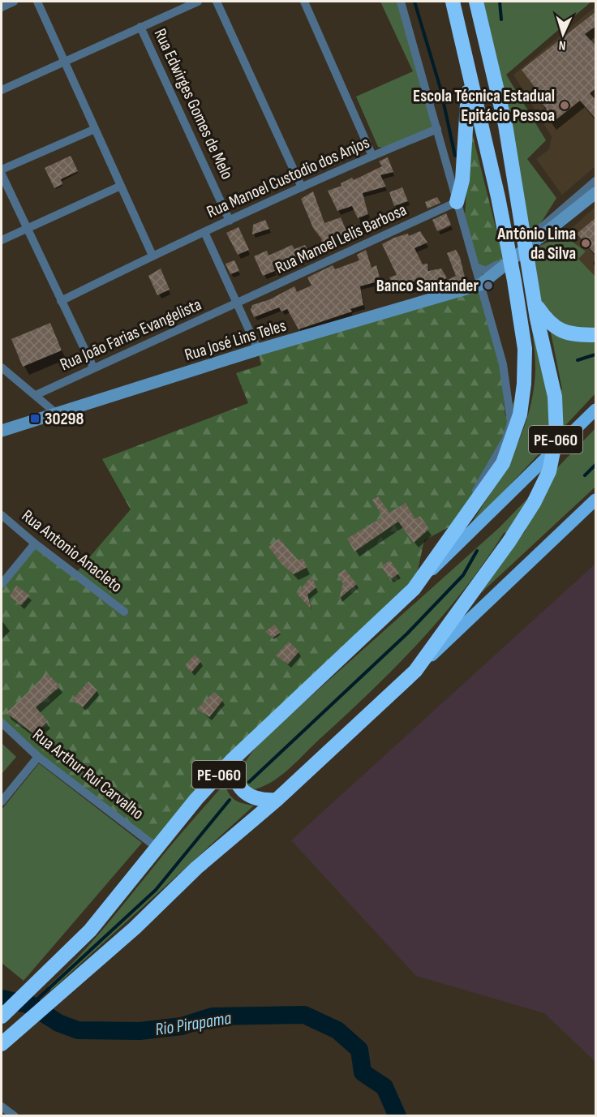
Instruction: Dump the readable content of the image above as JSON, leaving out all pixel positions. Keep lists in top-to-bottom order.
{
  "streets": {
    "highway": ["PE-060"],
    "street": [
      "Rua Edwirges Gomes de Melo",
      "Rua Manoel Custodio dos Anjos",
      "Rua Manoel Lelis Barbosa",
      "Rua João Farias Evangelista",
      "Rua José Lins Teles",
      "Rua Antonio Anacleto",
      "Rua Arthur Rui Carvalho"
    ]
  },
  "crossings": [
    ["Rua Edwirges Gomes de Melo", "Rua Manoel Custodio dos Anjos"],
    ["Rua Manoel Lelis Barbosa", "Rua João Farias Evangelista"],
    ["PE-060", "Rua Arthur Rui Carvalho"]
  ],
  "water": ["Rio Pirapama"],
  "places": {
    "other": ["Escola Técnica Estadual Epitácio Pessoa", "Antônio Lima da Silva", "Banco Santander"],
    "transit": ["30298"]
  },
  "north": "bottom"
}
